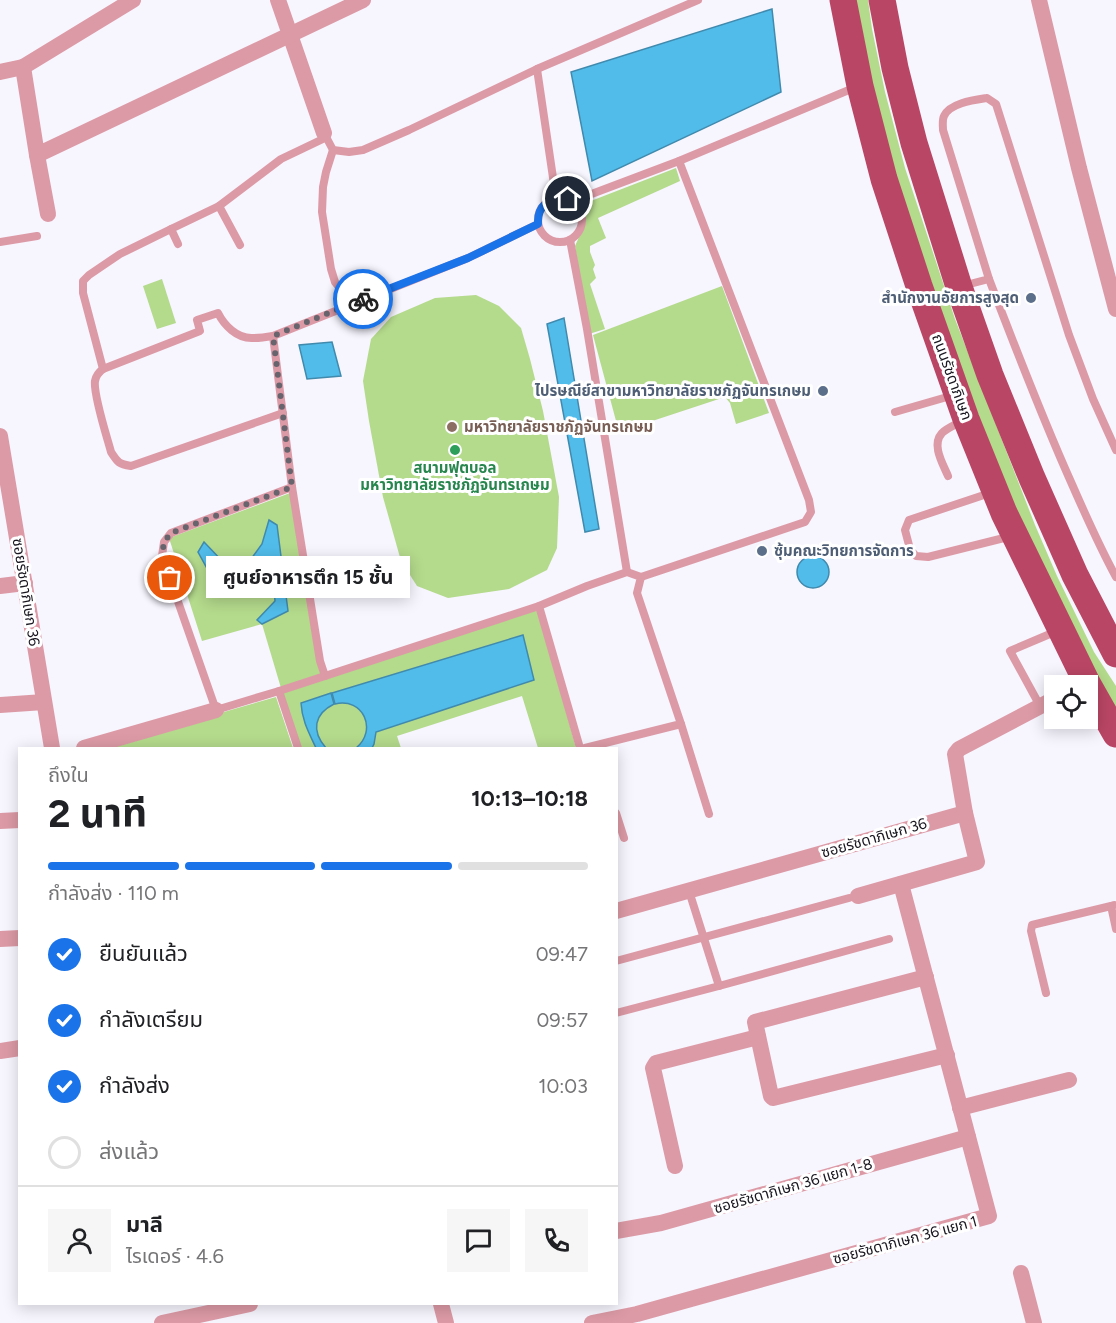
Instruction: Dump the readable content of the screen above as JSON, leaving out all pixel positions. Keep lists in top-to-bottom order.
{
  "streets": {
    "main road": ["ถนนรัชดาภิเษก"],
    "street": ["ซอยรัชดาภิเษก 36", "ซอยรัชดาภิเษก 36 แยก 1-8", "ซอยรัชดาภิเษก 36 แยก 1"]
  },
  "crossings": [
    ["ซอยรัชดาภิเษก 36 แยก 1-8", "ซอยรัชดาภิเษก 36 แยก 1"]
  ],
  "places": [
    "สำนักงานอัยการสูงสุด",
    "ไปรษณีย์สาขามหาวิทยาลัยราชภัฏจันทรเกษม",
    "มหาวิทยาลัยราชภัฏจันทรเกษม",
    "สนามฟุตบอล มหาวิทยาลัยราชภัฏจันทรเกษม",
    "ซุ้มคณะวิทยการจัดการ",
    "ศูนย์อาหารตึก 15 ชั้น"
  ],
  "page": {
    "bubble": "ศูนย์อาหารตึก 15 ชั้น",
    "heading": ["2 นาที", "ถึงใน", "10:13–10:18"],
    "panel": ["มาลี", "ไรเดอร์ · 4.6"],
    "bar": "กำลังส่ง · 110 m",
    "list": [
      ["ยืนยันแล้ว", "09:47"],
      ["กำลังเตรียม", "09:57"],
      ["กำลังส่ง", "10:03"],
      "ส่งแล้ว"
    ]
  }
}
